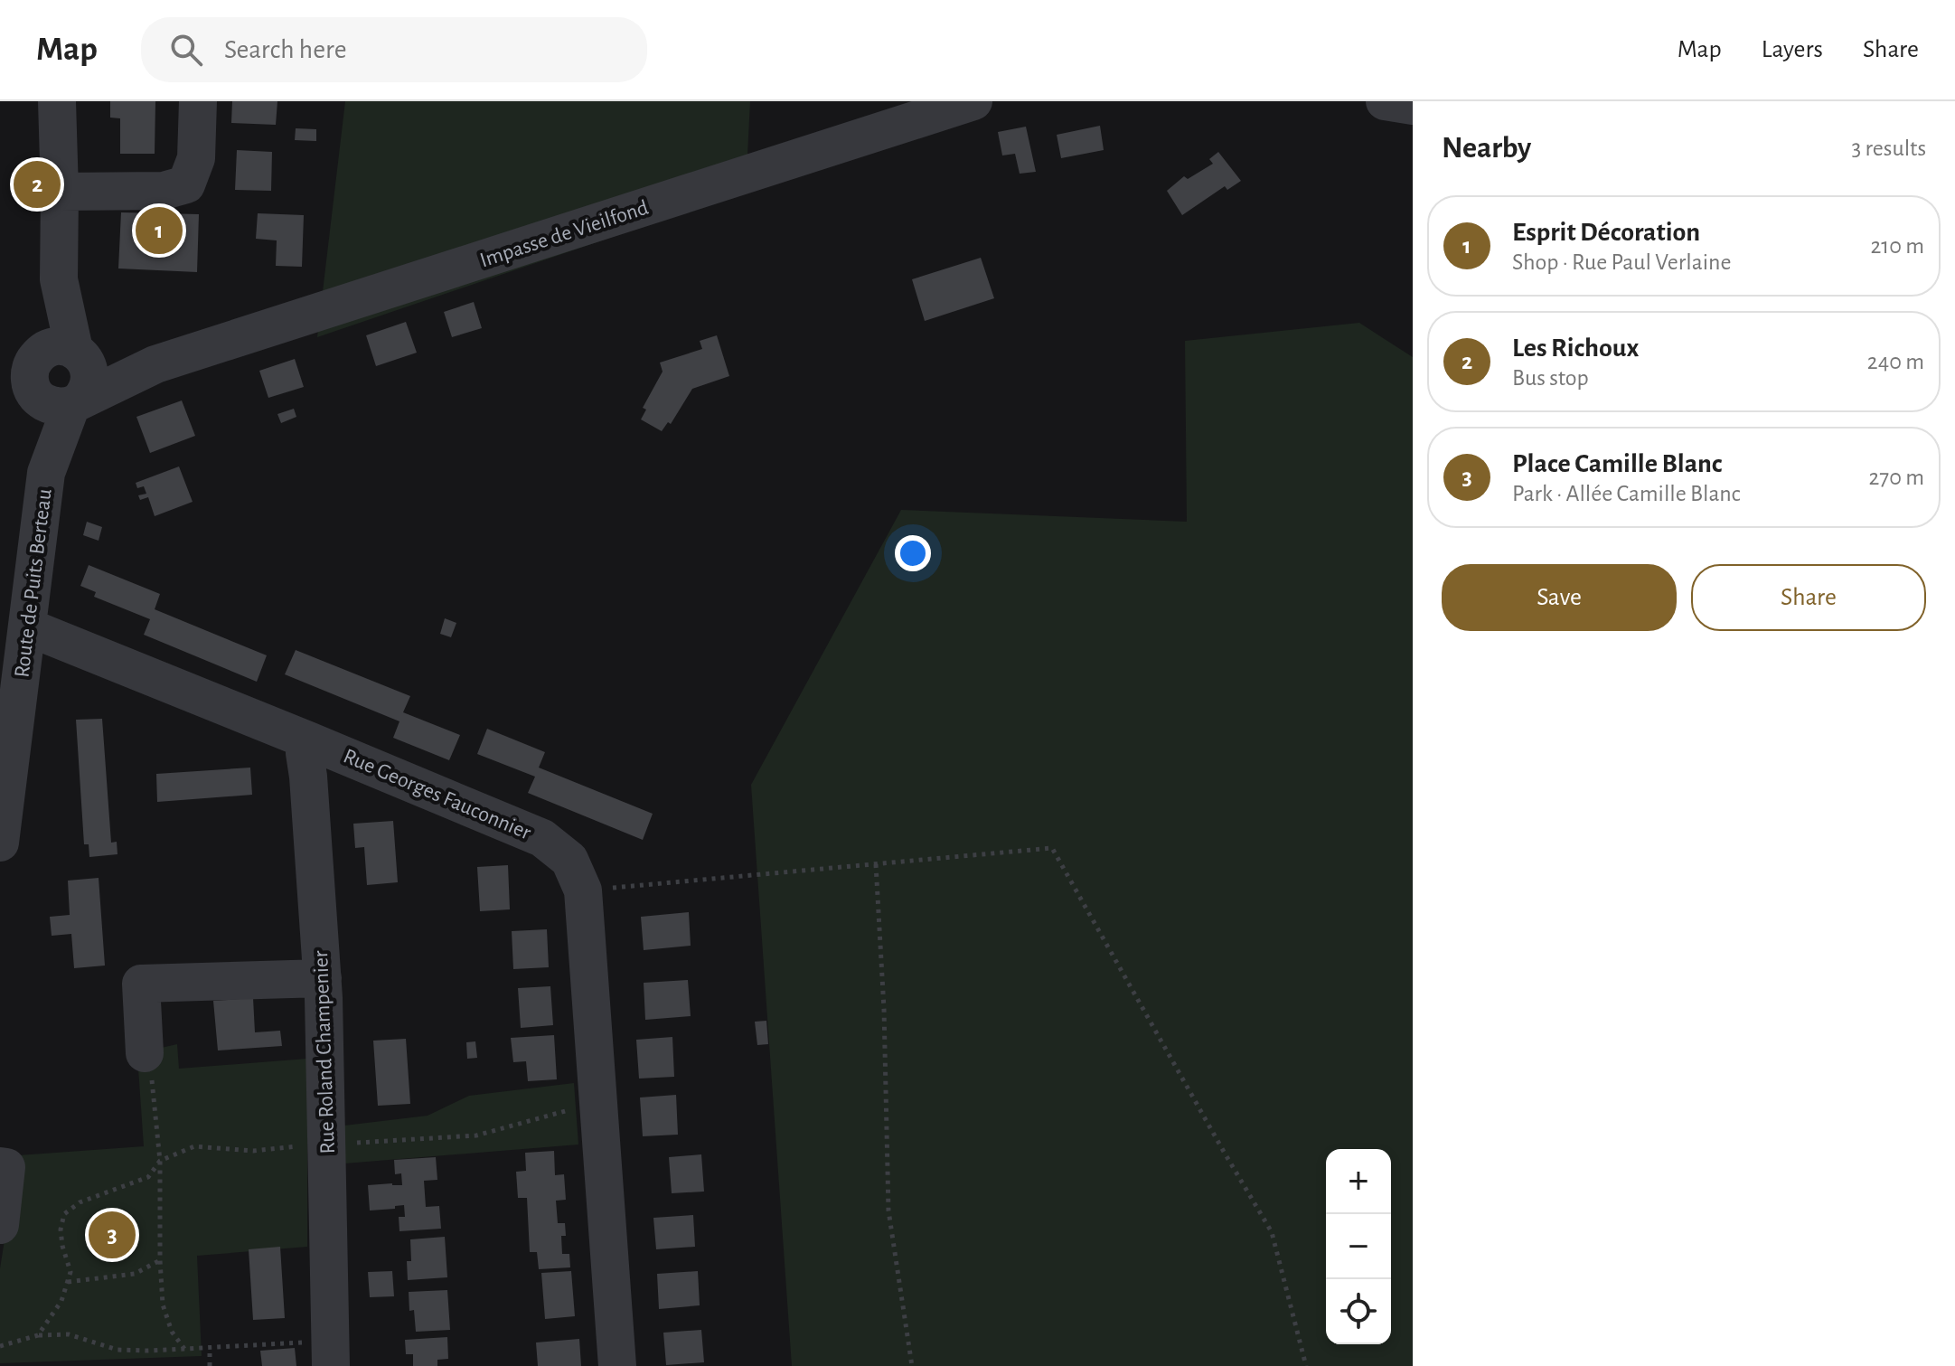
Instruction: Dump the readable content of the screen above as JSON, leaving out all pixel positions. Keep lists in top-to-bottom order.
{
  "streets": {
    "street": [
      "Impasse de Vieilfond",
      "Route de Puits Berteau",
      "Rue Georges Fauconnier",
      "Rue Roland Champenier"
    ]
  },
  "crossings": [
    ["Impasse de Vieilfond", "Route de Puits Berteau"],
    ["Route de Puits Berteau", "Rue Georges Fauconnier"],
    ["Rue Georges Fauconnier", "Rue Roland Champenier"]
  ],
  "page": {
    "header": "Map",
    "search": "Search here",
    "nav": ["Map", "Layers", "Share"],
    "heading": ["Nearby", "3 results"],
    "pins": ["2", "1", "3"],
    "list": [
      {
        "mark": "1",
        "name": "Esprit Décoration",
        "note": "Shop · Rue Paul Verlaine",
        "value": "210 m"
      },
      {
        "mark": "2",
        "name": "Les Richoux",
        "note": "Bus stop",
        "value": "240 m"
      },
      {
        "mark": "3",
        "name": "Place Camille Blanc",
        "note": "Park · Allée Camille Blanc",
        "value": "270 m"
      }
    ],
    "buttons": ["Save", "Share"],
    "map_buttons": ["+", "−"]
  }
}
